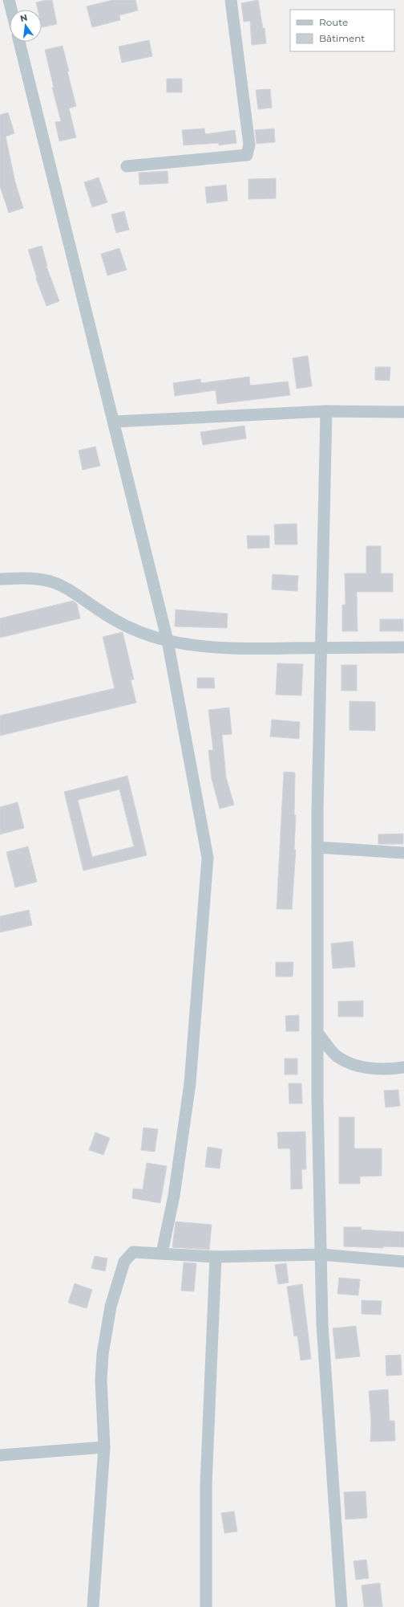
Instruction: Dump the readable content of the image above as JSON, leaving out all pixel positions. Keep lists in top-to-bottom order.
{
  "legend": ["Route", "Bâtiment"],
  "north": "top"
}
